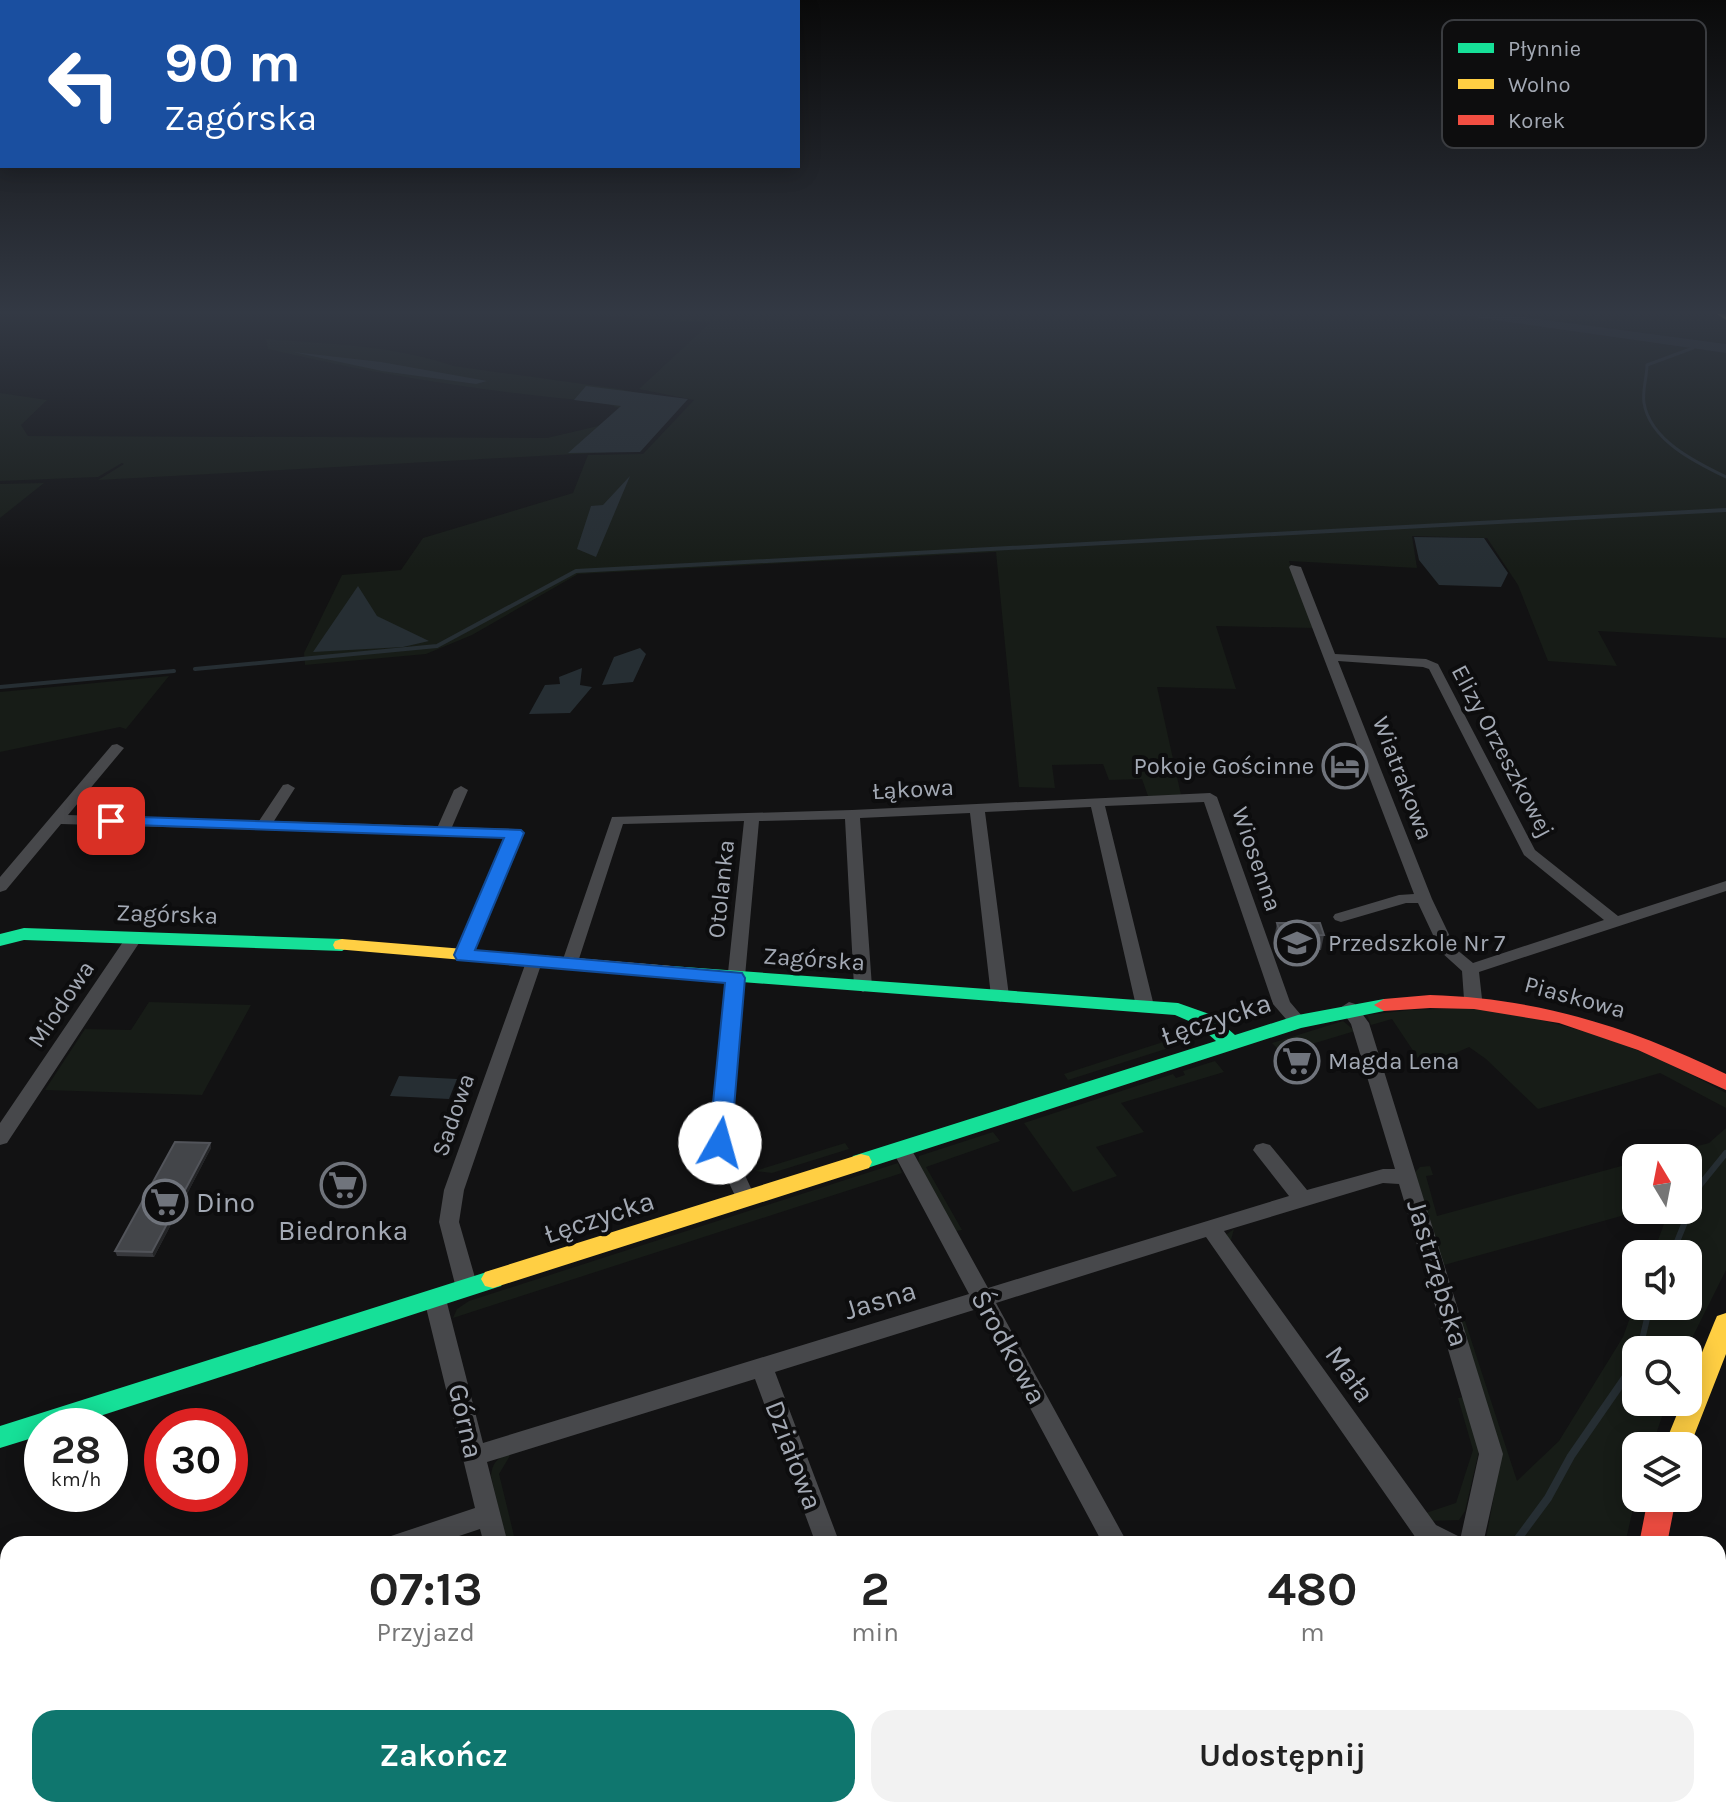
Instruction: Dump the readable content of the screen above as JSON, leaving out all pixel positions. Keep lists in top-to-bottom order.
{
  "streets": {
    "main road": ["Zagórska", "Piaskowa", "Łęczycka"],
    "street": [
      "Elizy Orzeszkowej",
      "Wiatrakowa",
      "Łąkowa",
      "Wiosenna",
      "Otolanka",
      "Miodowa",
      "Sadowa",
      "Jastrzębska",
      "Jasna",
      "Środkowa",
      "Mała",
      "Górna",
      "Działowa"
    ]
  },
  "crossings": [
    ["Elizy Orzeszkowej", "Wiatrakowa"],
    ["Łąkowa", "Wiosenna"],
    ["Łąkowa", "Otolanka"],
    ["Łąkowa", "Zagórska"],
    ["Wiosenna", "Łęczycka"],
    ["Otolanka", "Zagórska"],
    ["Otolanka", "Łęczycka"],
    ["Zagórska", "Miodowa"],
    ["Zagórska", "Łęczycka"],
    ["Zagórska", "Sadowa"],
    ["Piaskowa", "Łęczycka"],
    ["Łęczycka", "Sadowa"],
    ["Łęczycka", "Jastrzębska"],
    ["Łęczycka", "Środkowa"],
    ["Łęczycka", "Górna"],
    ["Jastrzębska", "Jasna"],
    ["Jasna", "Środkowa"],
    ["Jasna", "Mała"],
    ["Jasna", "Górna"],
    ["Jasna", "Działowa"]
  ],
  "places": {
    "hotel": ["Pokoje Gościnne"],
    "school or university": ["Przedszkole Nr 7"],
    "supermarket": ["Magda Lena", "Biedronka", "Dino"]
  },
  "legend": ["Płynnie", "Wolno", "Korek"],
  "north": "top",
  "page": {
    "turn": ["90 m", "Zagórska"],
    "speed": "28 km/h",
    "limit": "30",
    "eta": [
      "07:13",
      "Przyjazd",
      "2",
      "min",
      "480",
      "m"
    ],
    "buttons": ["Zakończ", "Udostępnij"]
  }
}
